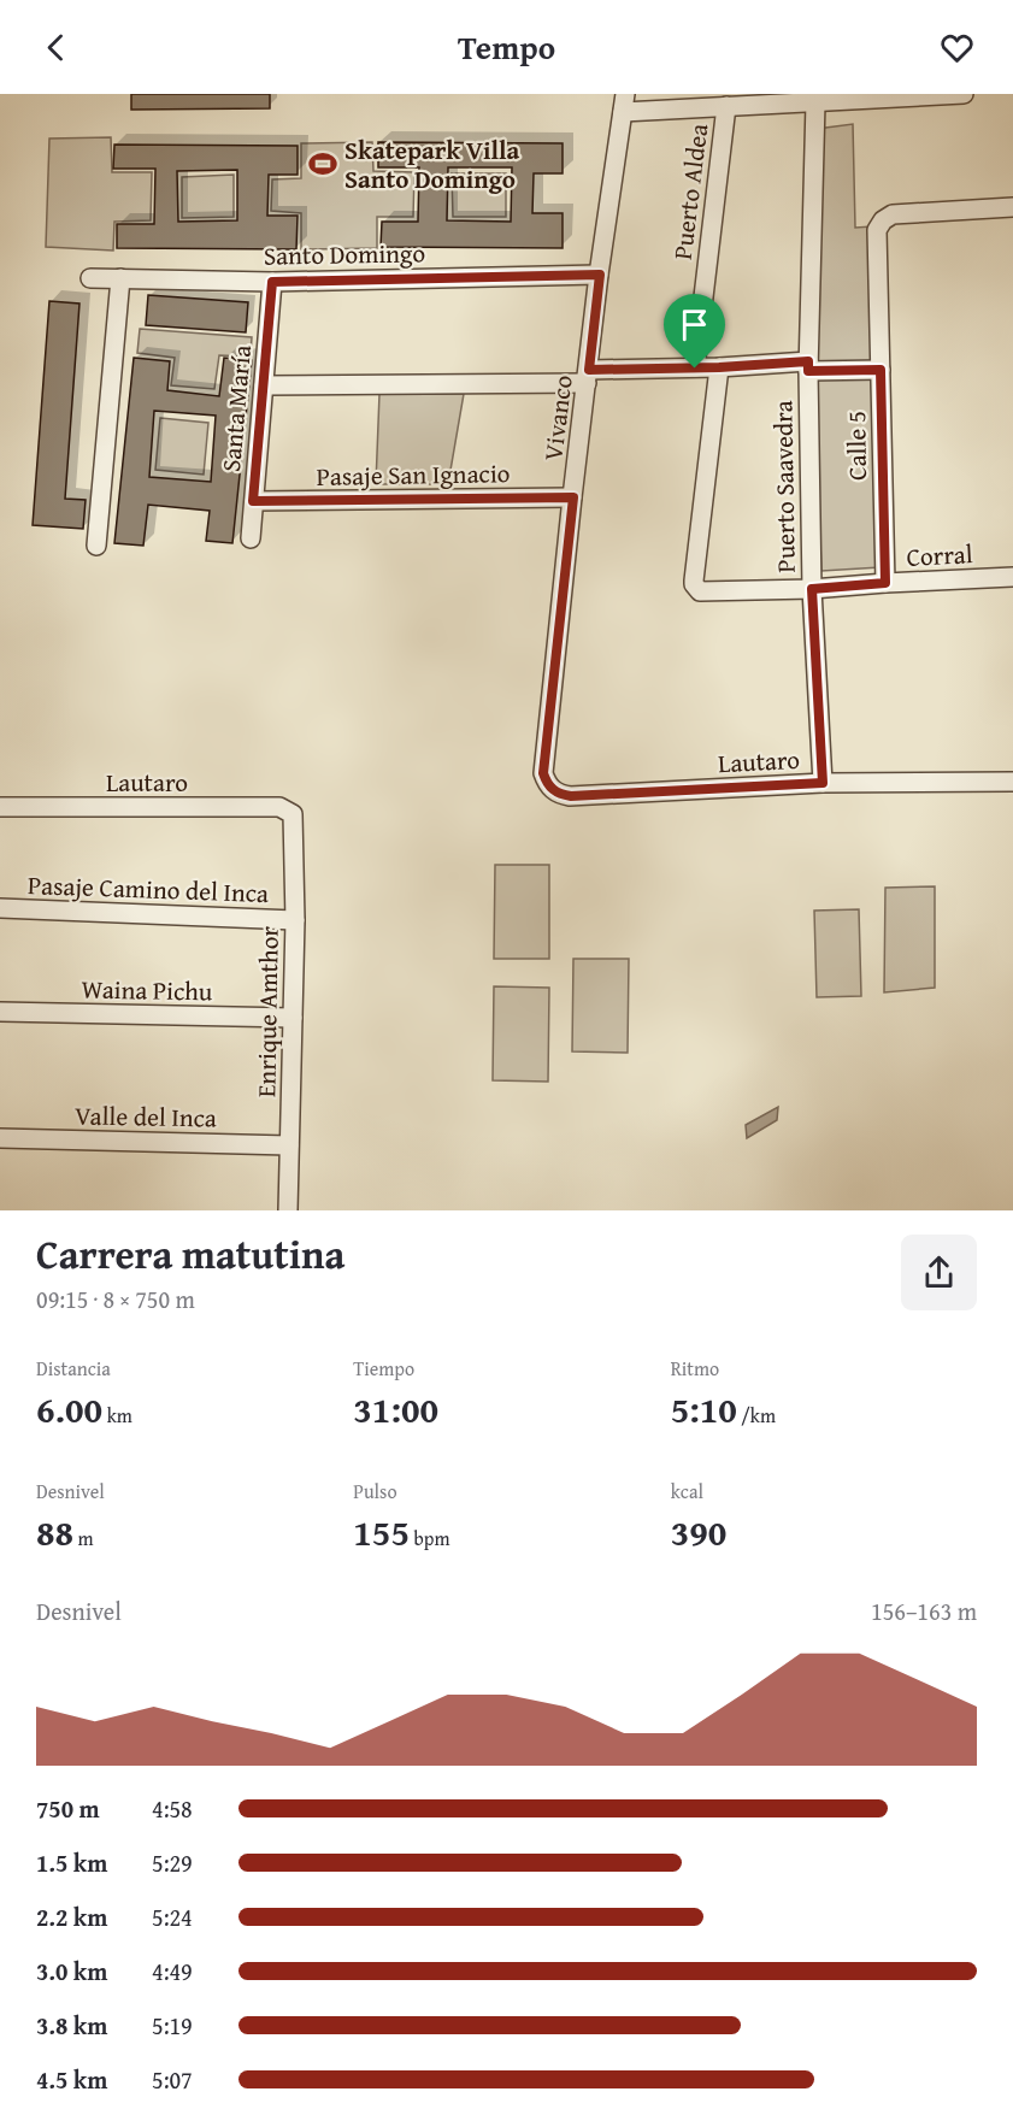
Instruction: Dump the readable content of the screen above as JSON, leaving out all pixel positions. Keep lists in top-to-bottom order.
{
  "streets": {
    "street": [
      "Puerto Aldea",
      "Santo Domingo",
      "Santa María",
      "Vivanco",
      "Calle 5",
      "Pasaje San Ignacio",
      "Puerto Saavedra",
      "Corral",
      "Lautaro",
      "Pasaje Camino del Inca",
      "Waina Pichu",
      "Enrique Amthor",
      "Valle del Inca"
    ]
  },
  "crossings": [
    ["Santo Domingo", "Santa María"],
    ["Santo Domingo", "Vivanco"],
    ["Santa María", "Pasaje San Ignacio"],
    ["Vivanco", "Pasaje San Ignacio"],
    ["Vivanco", "Lautaro"],
    ["Calle 5", "Corral"],
    ["Puerto Saavedra", "Corral"],
    ["Puerto Saavedra", "Lautaro"],
    ["Lautaro", "Enrique Amthor"],
    ["Pasaje Camino del Inca", "Enrique Amthor"],
    ["Waina Pichu", "Enrique Amthor"],
    ["Enrique Amthor", "Valle del Inca"]
  ],
  "places": {
    "sports": ["Skatepark Villa Santo Domingo"]
  },
  "page": {
    "header": "Tempo",
    "heading": ["Carrera matutina", "09:15 · 8 × 750 m"],
    "stats": [
      ["Distancia", "6.00 km"],
      ["Tiempo", "31:00"],
      ["Ritmo", "5:10 /km"],
      ["Desnivel", "88 m"],
      ["Pulso", "155 bpm"],
      ["kcal", "390"]
    ],
    "chart": ["Desnivel", "156–163 m"],
    "list": [
      {
        "name": "750 m",
        "note": "4:58"
      },
      {
        "name": "1.5 km",
        "note": "5:29"
      },
      {
        "name": "2.2 km",
        "note": "5:24"
      },
      {
        "name": "3.0 km",
        "note": "4:49"
      },
      {
        "name": "3.8 km",
        "note": "5:19"
      },
      {
        "name": "4.5 km",
        "note": "5:07"
      }
    ]
  }
}
